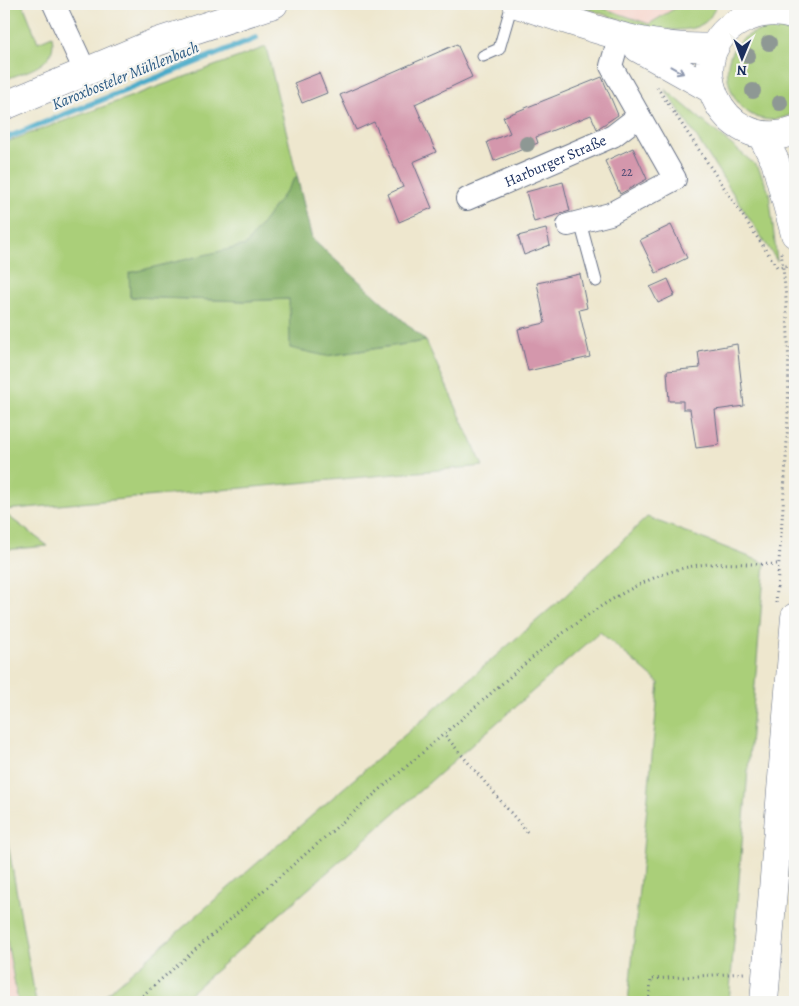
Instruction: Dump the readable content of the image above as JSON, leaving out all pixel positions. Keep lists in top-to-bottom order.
{
  "streets": {
    "street": ["Harburger Straße"]
  },
  "water": ["Karoxbosteler Mühlenbach"],
  "house_numbers": ["22"],
  "north": "bottom"
}
